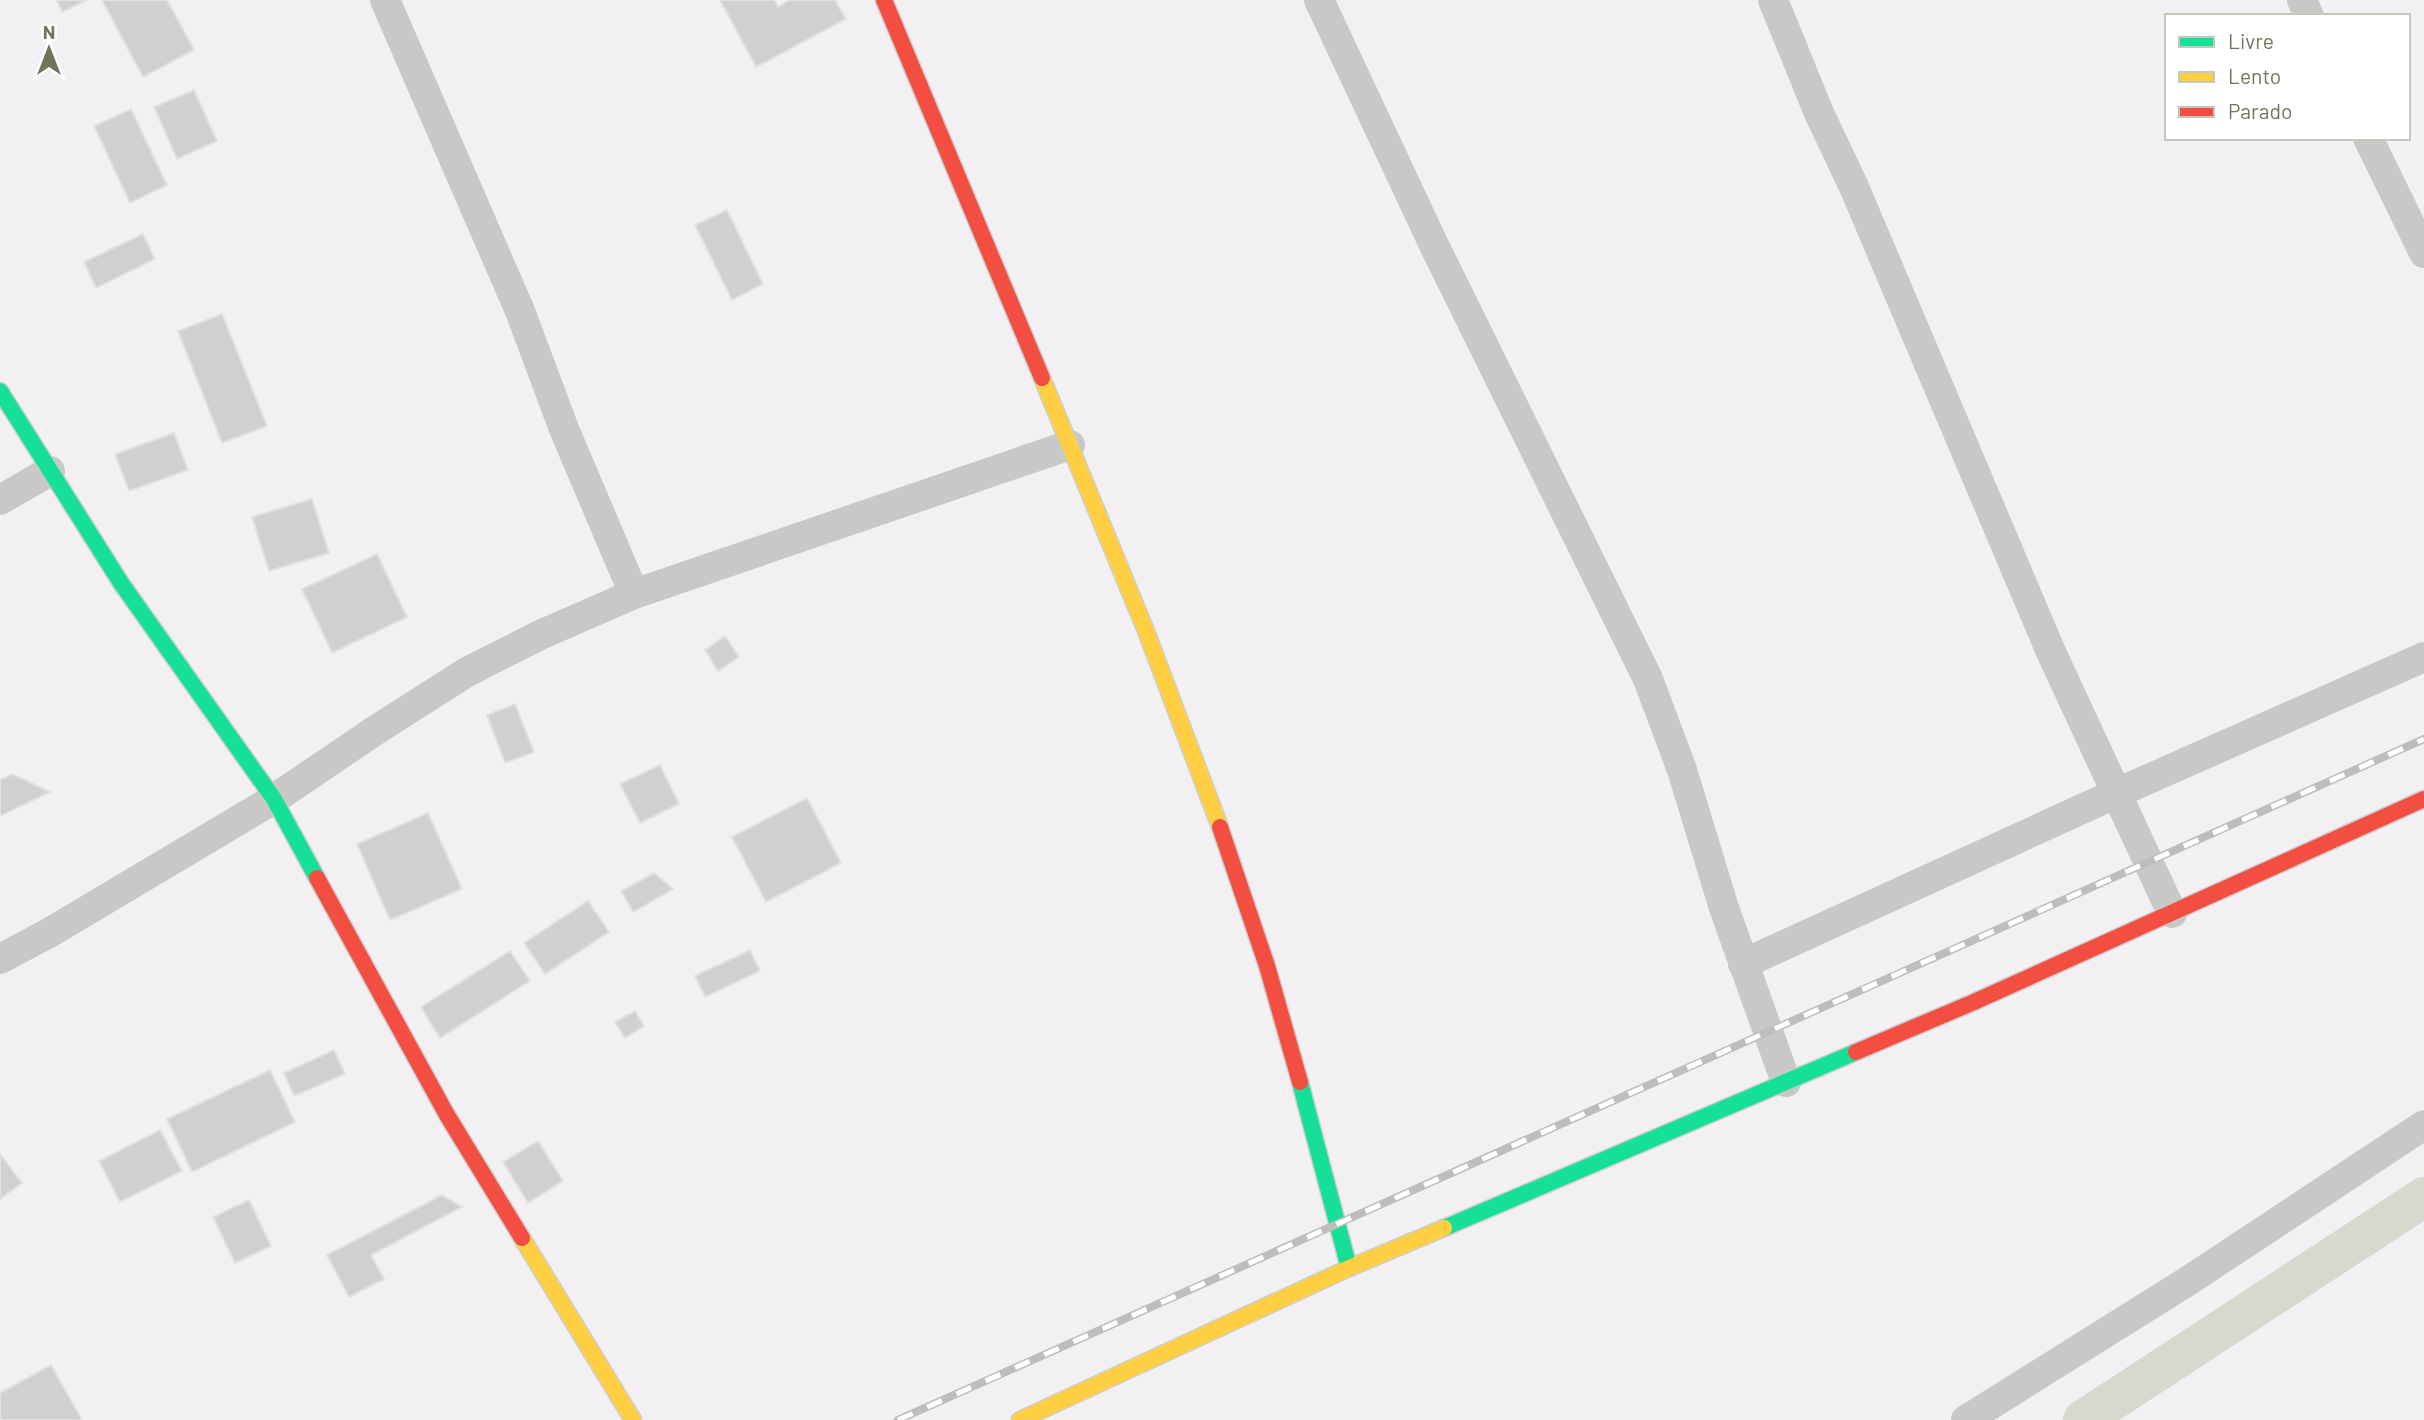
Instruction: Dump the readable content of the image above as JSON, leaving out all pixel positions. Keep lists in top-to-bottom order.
{
  "legend": ["Livre", "Lento", "Parado"],
  "north": "top"
}
